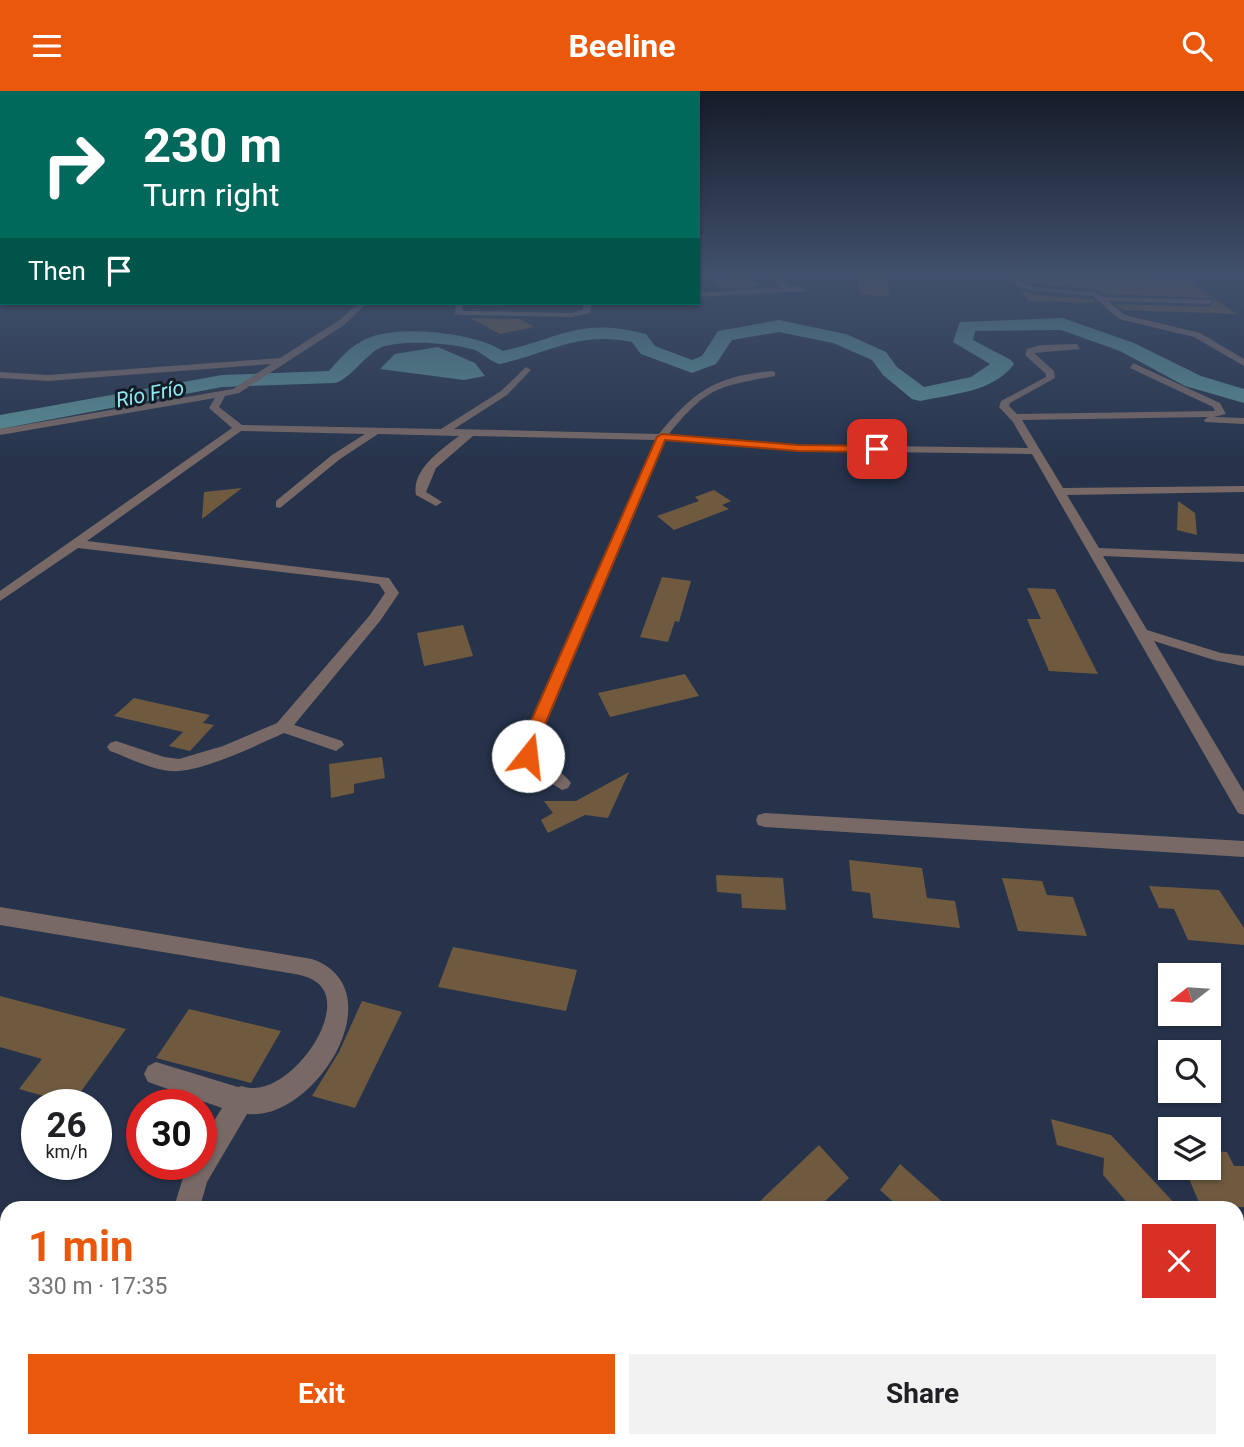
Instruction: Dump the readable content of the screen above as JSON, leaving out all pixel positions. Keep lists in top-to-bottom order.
{
  "water": ["Río Frío"],
  "north": "left",
  "page": {
    "header": "Beeline",
    "turn": ["230 m", "Turn right"],
    "then": "Then",
    "speed": "26 km/h",
    "limit": "30",
    "heading": ["1 min", "330 m · 17:35"],
    "buttons": ["Exit", "Share"]
  }
}
